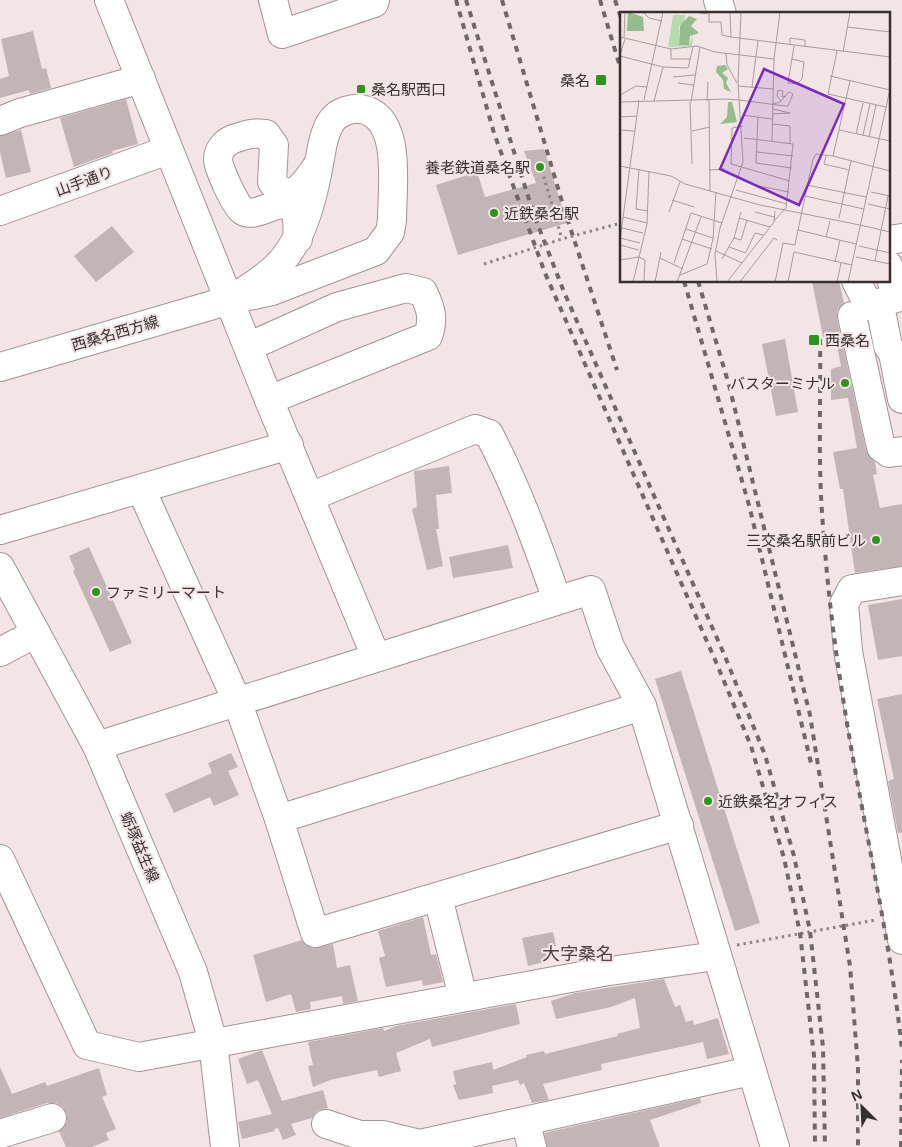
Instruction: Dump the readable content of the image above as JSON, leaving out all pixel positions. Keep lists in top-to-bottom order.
{
  "streets": {
    "street": ["山手通り", "西桑名西方線", "蛎塚益生線"]
  },
  "districts": ["大字桑名"],
  "places": {
    "transit": ["桑名", "桑名駅西口", "西桑名"],
    "other": [
      "養老鉄道桑名駅",
      "近鉄桑名駅",
      "バスターミナル",
      "三交桑名駅前ビル",
      "ファミリーマート",
      "近鉄桑名オフィス"
    ]
  },
  "north": "top left"
}
